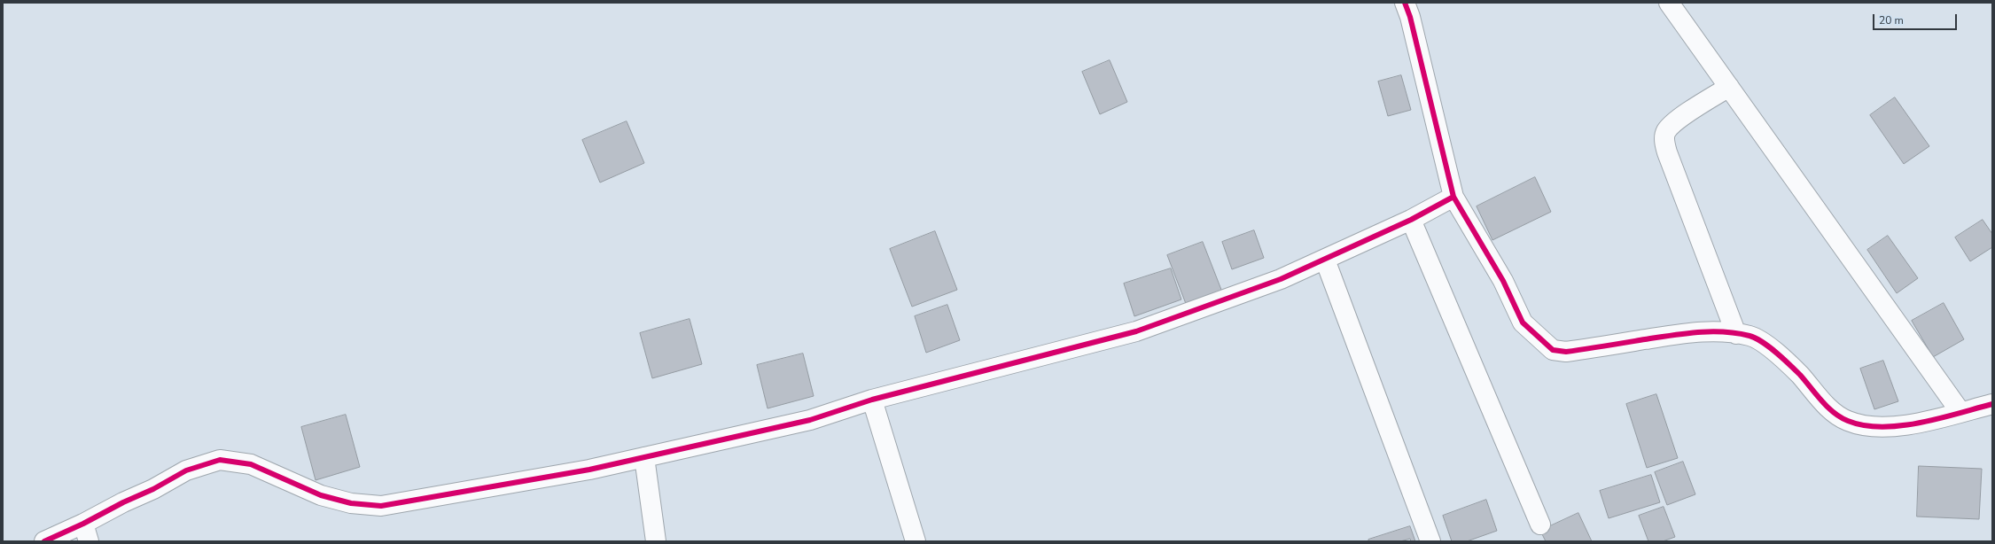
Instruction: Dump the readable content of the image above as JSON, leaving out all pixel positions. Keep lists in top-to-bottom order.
{
  "scale_bar": "20 m"
}
